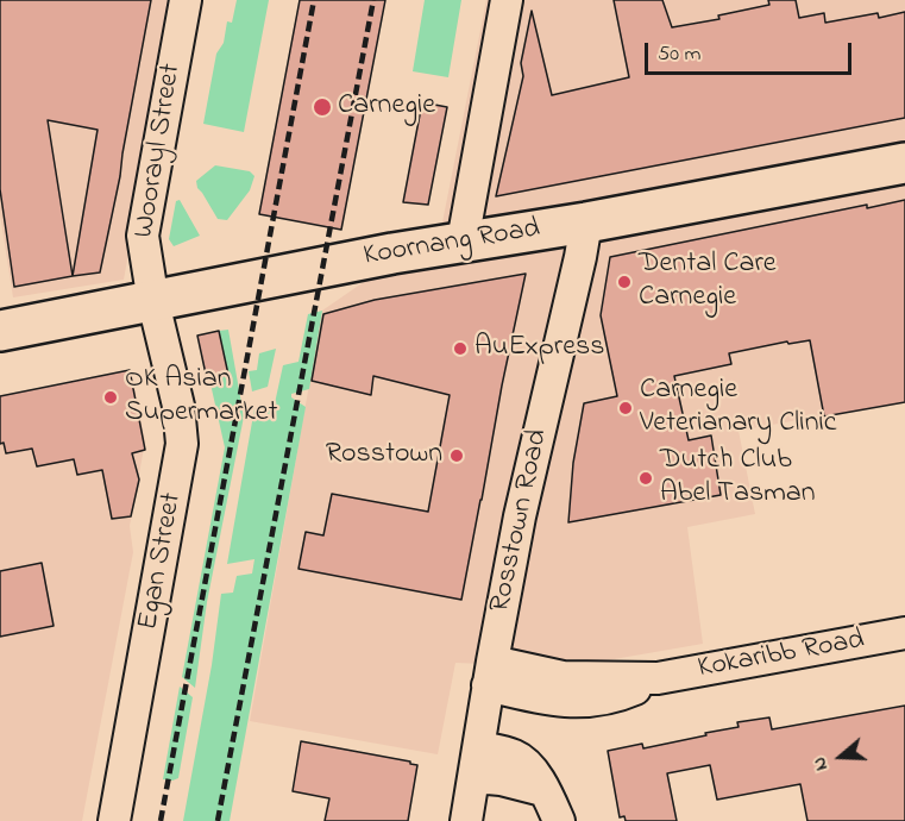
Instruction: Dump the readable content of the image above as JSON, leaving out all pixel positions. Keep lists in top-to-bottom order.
{
  "streets": {
    "street": [
      "Woorayl Street",
      "Koornang Road",
      "Rosstown Road",
      "Egan Street",
      "Kokaribb Road"
    ]
  },
  "crossings": [
    ["Woorayl Street", "Koornang Road"],
    ["Woorayl Street", "Egan Street"],
    ["Koornang Road", "Rosstown Road"],
    ["Koornang Road", "Egan Street"],
    ["Rosstown Road", "Kokaribb Road"]
  ],
  "places": [
    "Carnegie",
    "Dental Care Carnegie",
    "AuExpress",
    "OK Asian Supermarket",
    "Carnegie Veterianary Clinic",
    "Rosstown",
    "Dutch Club Abel Tasman"
  ],
  "scale_bar": "50 m",
  "north": "left"
}
